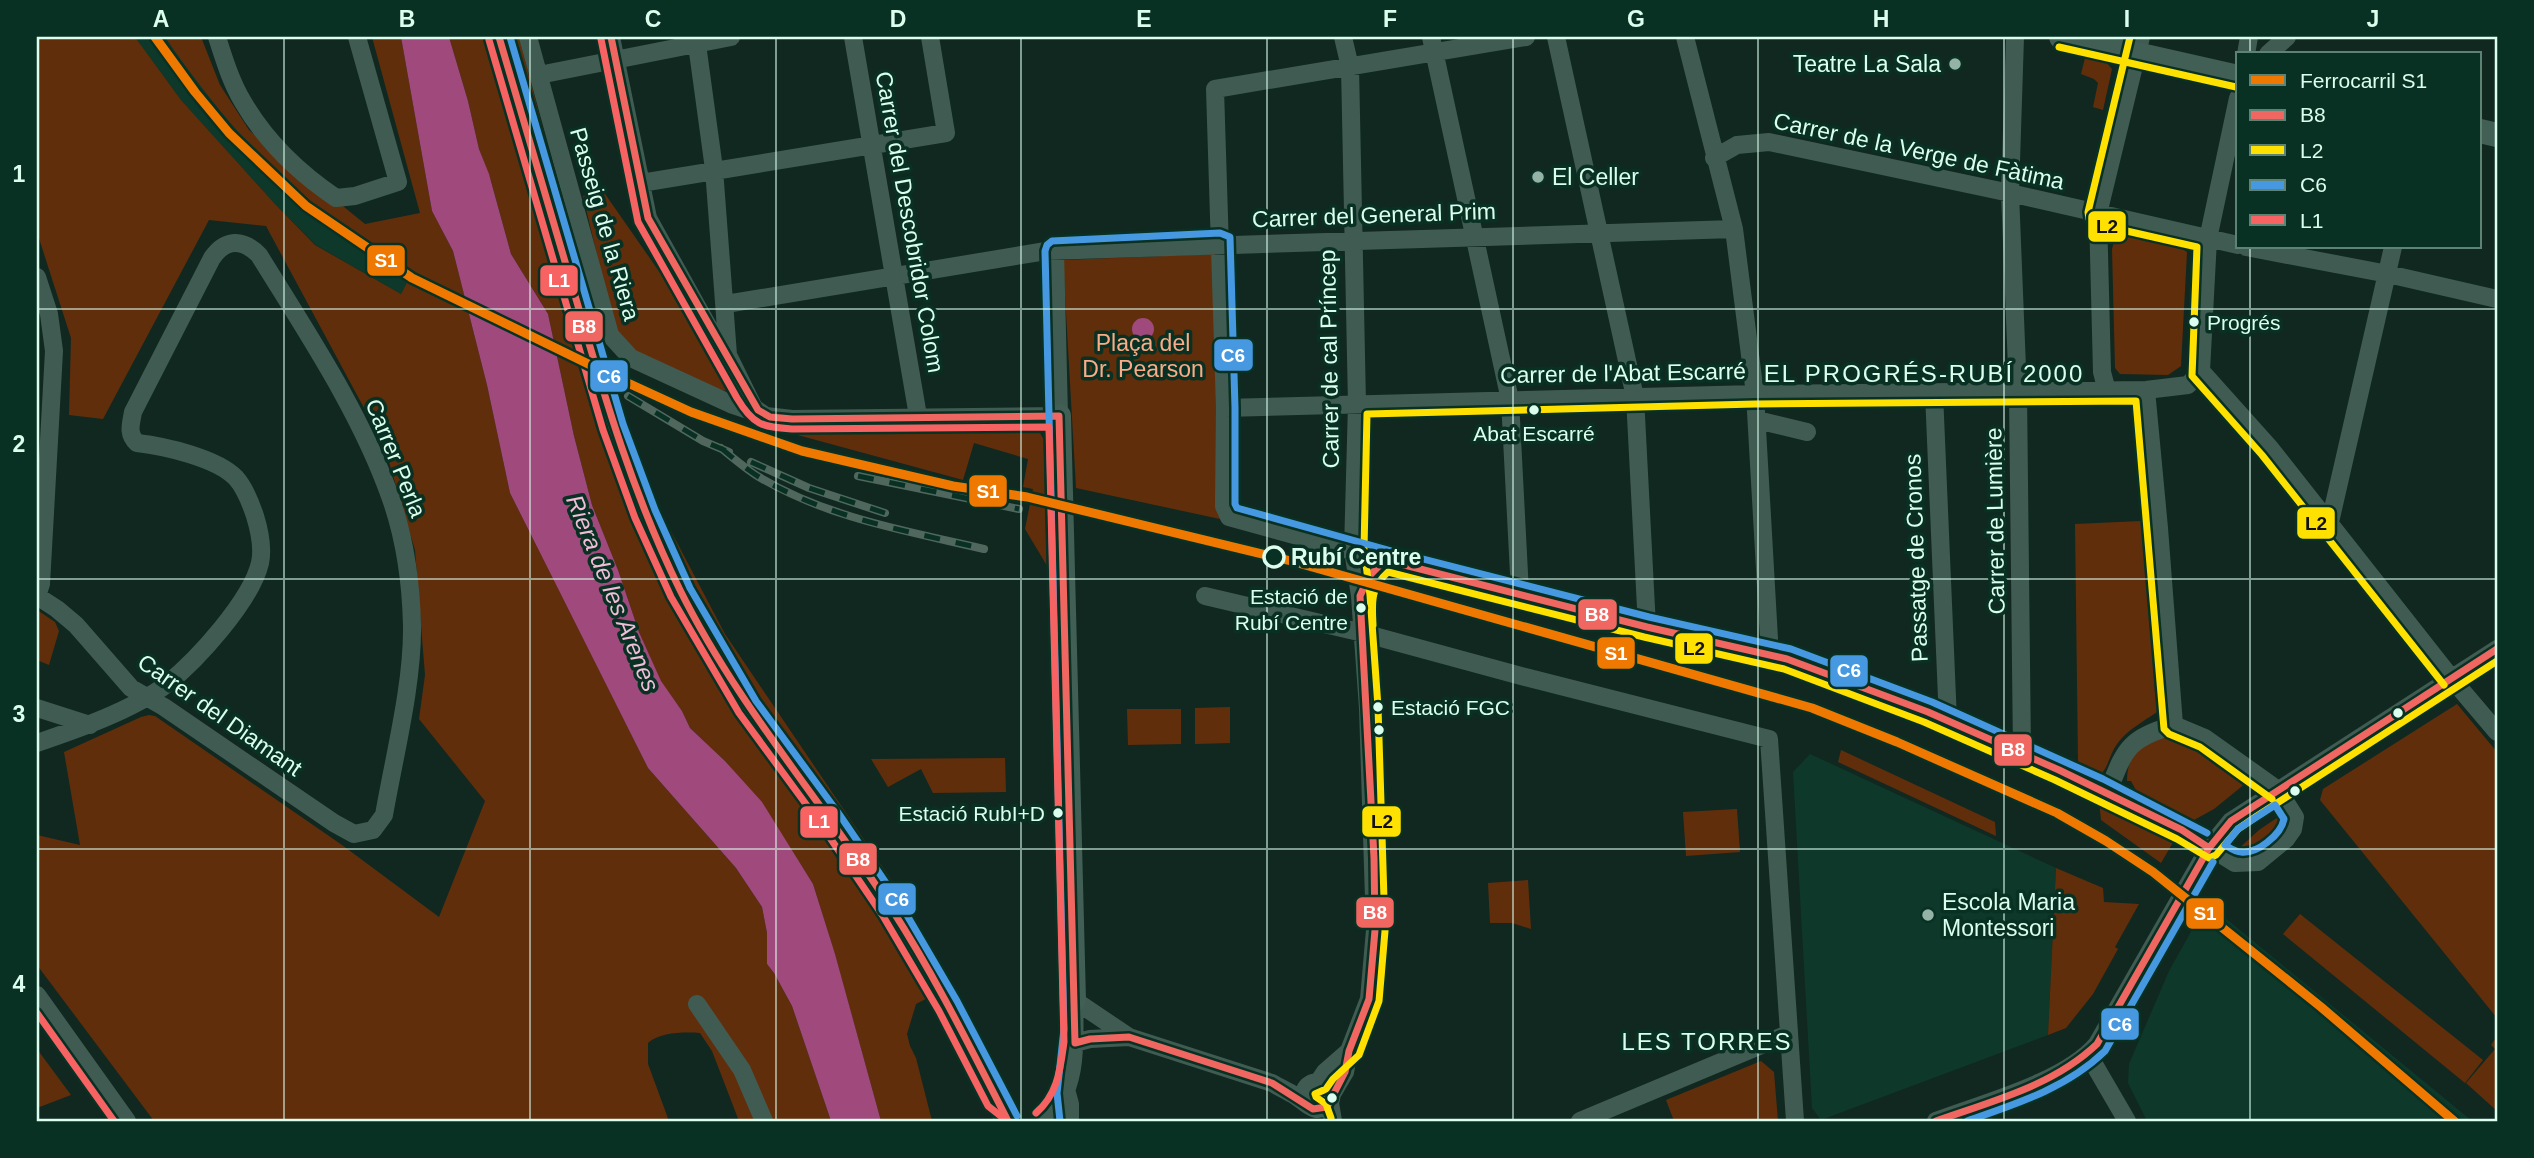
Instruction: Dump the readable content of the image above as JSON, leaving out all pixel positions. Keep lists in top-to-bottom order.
{
  "streets": {
    "street": [
      "Carrer de la Verge de Fàtima",
      "Carrer del General Prim",
      "Carrer del Descobridor Colom",
      "Passeig de la Riera",
      "Carrer de cal Príncep",
      "Carrer de l'Abat Escarré",
      "Carrer Perla",
      "Carrer de Lumière",
      "Passatge de Cronos",
      "Carrer del Diamant"
    ]
  },
  "crossings": [
    ["Carrer de la Verge de Fàtima", "Carrer de Lumière"],
    ["Carrer del General Prim", "Carrer del Descobridor Colom"],
    ["Carrer del General Prim", "Carrer de cal Príncep"],
    ["Carrer del Descobridor Colom", "Passeig de la Riera"],
    ["Carrer de cal Príncep", "Carrer de l'Abat Escarré"],
    ["Carrer de l'Abat Escarré", "Carrer de Lumière"],
    ["Carrer de l'Abat Escarré", "Passatge de Cronos"],
    ["Carrer Perla", "Carrer del Diamant"]
  ],
  "districts": ["EL PROGRÉS-RUBÍ 2000", "LES TORRES"],
  "water": ["Riera de les Arenes"],
  "parks": ["Plaça del Dr. Pearson"],
  "places": [
    "Teatre La Sala",
    "El Celler",
    "Progrés",
    "Abat Escarré",
    "Rubí Centre",
    "Estació de Rubí Centre",
    "Estació FGC",
    "Estació RubI+D",
    "Escola Maria Montessori"
  ],
  "lines": [
    "rail line S1",
    "transit line B8",
    "transit line L2",
    "transit line C6",
    "transit line L1"
  ],
  "legend": [
    "Ferrocarril S1",
    "B8",
    "L2",
    "C6",
    "L1"
  ],
  "grid": {
    "columns": [
      "A",
      "B",
      "C",
      "D",
      "E",
      "F",
      "G",
      "H",
      "I",
      "J"
    ],
    "rows": [
      "1",
      "2",
      "3",
      "4"
    ]
  }
}
